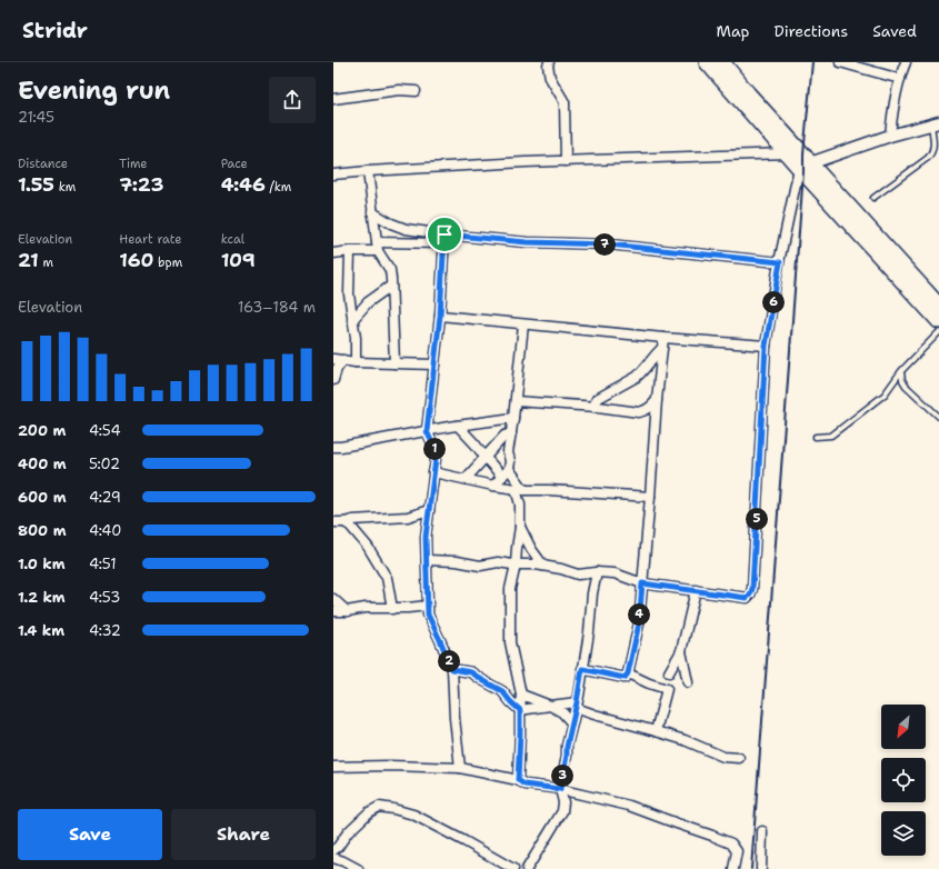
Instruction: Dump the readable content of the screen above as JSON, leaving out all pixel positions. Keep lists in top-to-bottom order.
{
  "north": "bottom left",
  "page": {
    "header": "Stridr",
    "nav": ["Map", "Directions", "Saved"],
    "heading": ["Evening run", "21:45"],
    "stats": [
      ["Distance", "1.55 km"],
      ["Time", "7:23"],
      ["Pace", "4:46 /km"],
      ["Elevation", "21 m"],
      ["Heart rate", "160 bpm"],
      ["kcal", "109"]
    ],
    "pins": [
      "7",
      "6",
      "1",
      "5",
      "4",
      "2",
      "3"
    ],
    "chart": ["Elevation", "163–184 m"],
    "list": [
      {
        "name": "200 m",
        "note": "4:54"
      },
      {
        "name": "400 m",
        "note": "5:02"
      },
      {
        "name": "600 m",
        "note": "4:29"
      },
      {
        "name": "800 m",
        "note": "4:40"
      },
      {
        "name": "1.0 km",
        "note": "4:51"
      },
      {
        "name": "1.2 km",
        "note": "4:53"
      },
      {
        "name": "1.4 km",
        "note": "4:32"
      }
    ],
    "buttons": ["Save", "Share"]
  }
}
